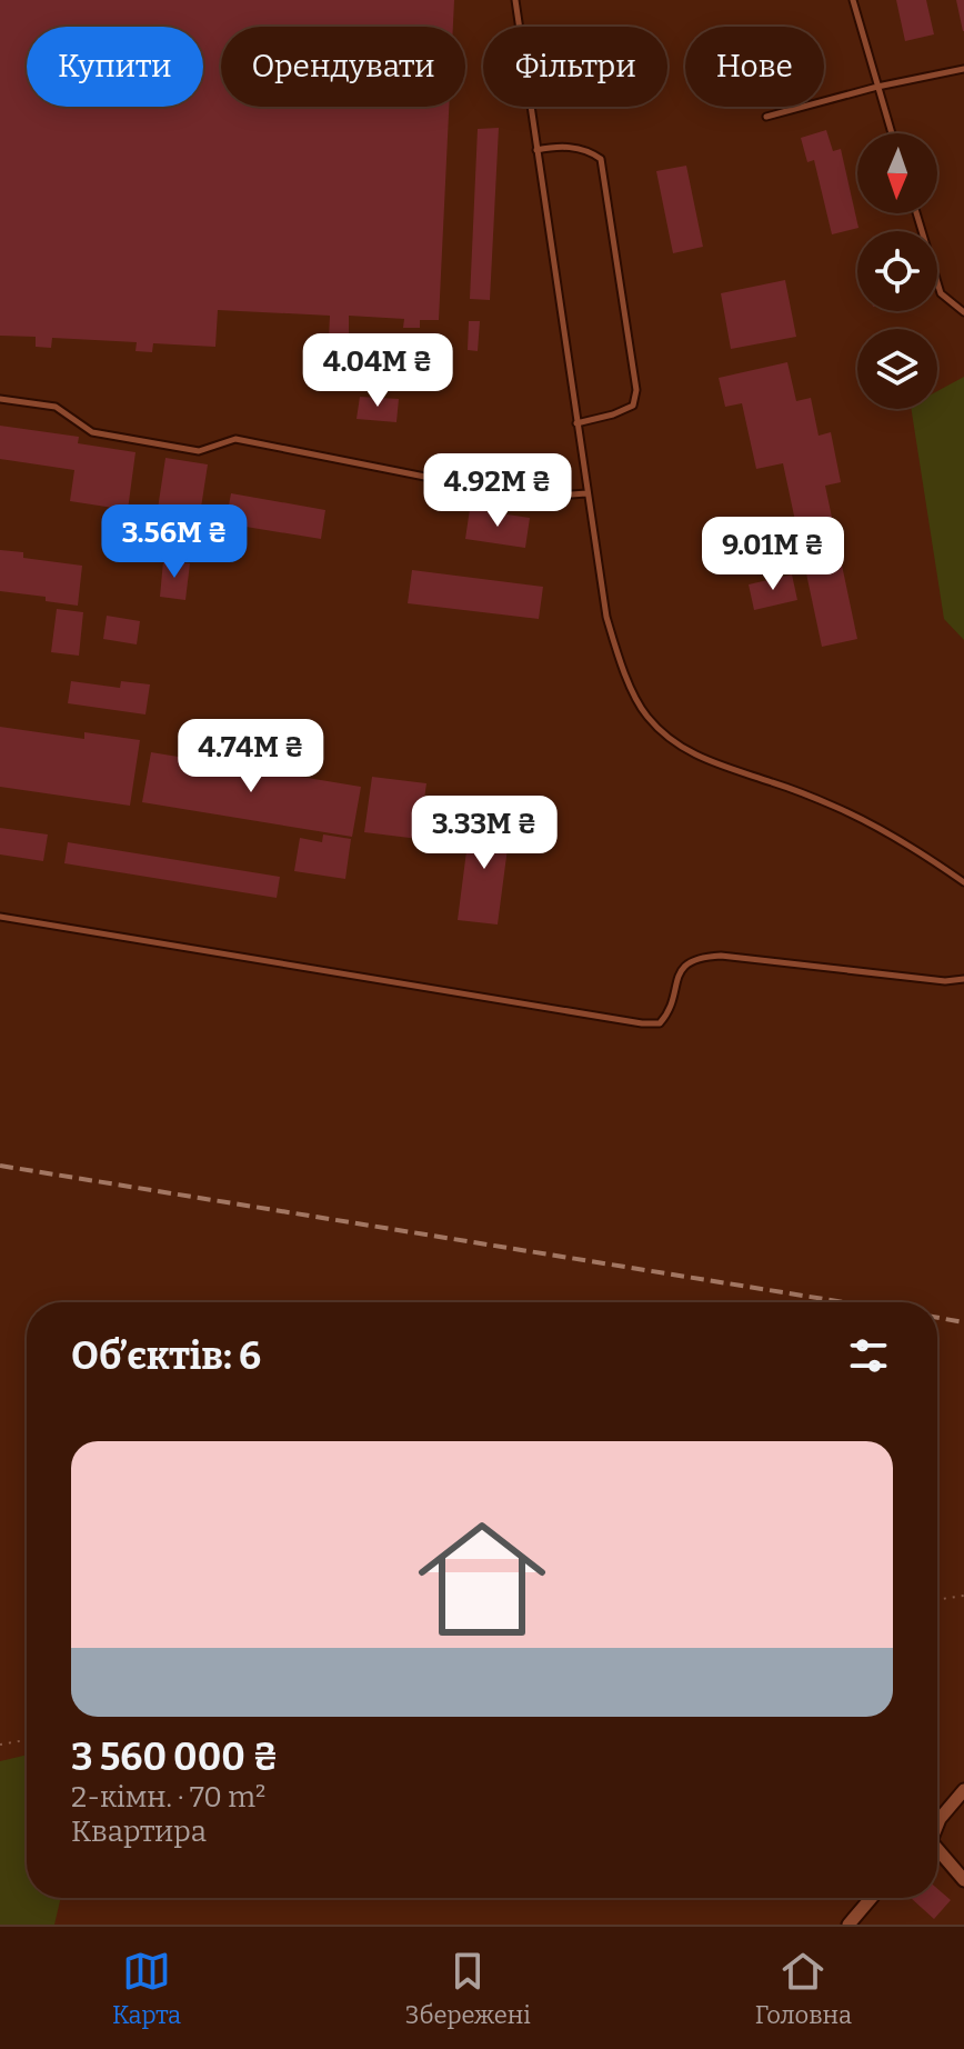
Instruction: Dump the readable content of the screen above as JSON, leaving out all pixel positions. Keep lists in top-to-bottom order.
{
  "north": "bottom",
  "page": {
    "chip": [
      "Купити",
      "Орендувати",
      "Фільтри",
      "Нове"
    ],
    "price": [
      "4.04M ₴",
      "4.92M ₴",
      "3.56M ₴",
      "9.01M ₴",
      "4.74M ₴",
      "3.33M ₴"
    ],
    "heading": "Об’єктів: 6",
    "list": [
      {
        "name": "3 560 000 ₴",
        "note": "2-кімн. · 70 m² · Квартира"
      }
    ],
    "tabs": ["Карта", "Збережені", "Головна"]
  }
}
